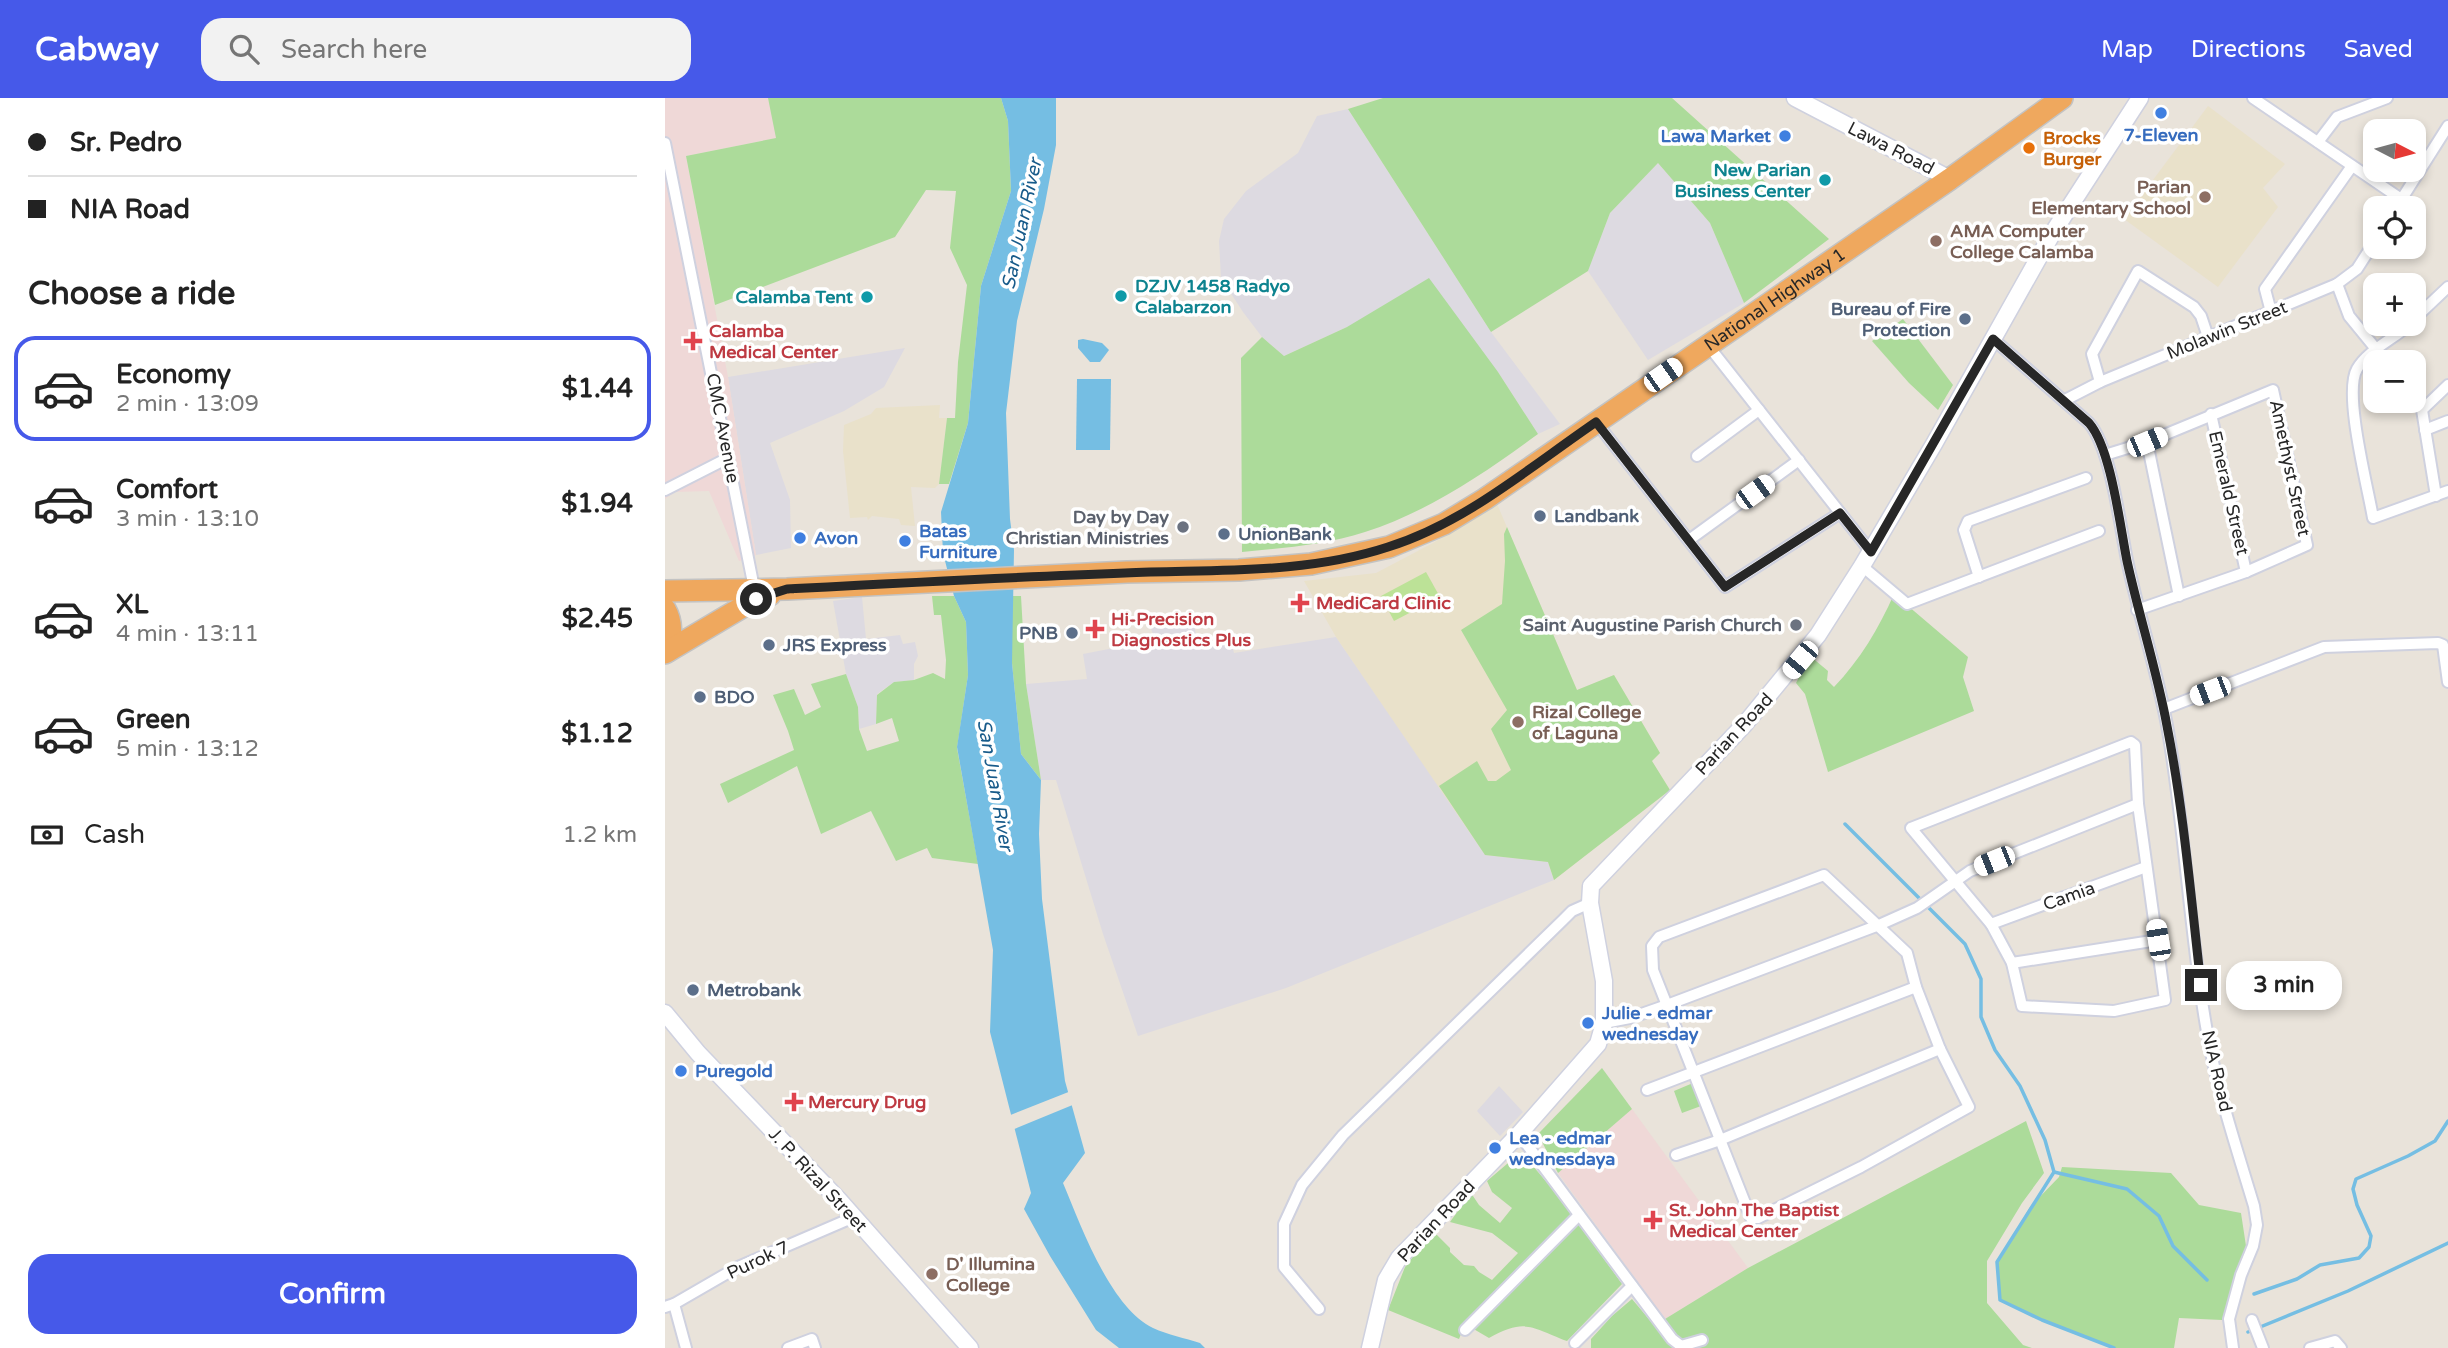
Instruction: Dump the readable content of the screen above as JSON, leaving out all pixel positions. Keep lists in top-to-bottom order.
{
  "streets": {
    "highway": ["National Highway 1"],
    "main road": ["Lawa Road", "Parian Road", "J. P. Rizal Street"],
    "street": [
      "Molawin Street",
      "CMC Avenue",
      "Amethyst Street",
      "Emerald Street",
      "Camia",
      "NIA Road",
      "Purok 7"
    ]
  },
  "crossings": [
    ["Lawa Road", "National Highway 1"],
    ["National Highway 1", "CMC Avenue"],
    ["Molawin Street", "NIA Road"],
    ["Amethyst Street", "Emerald Street"],
    ["Parian Road", "NIA Road"],
    ["J. P. Rizal Street", "Purok 7"]
  ],
  "water": ["San Juan River"],
  "places": {
    "other": [
      "7-Eleven",
      "Lawa Market",
      "Brocks Burger",
      "New Parian Business Center",
      "Parian Elementary School",
      "AMA Computer College Calamba",
      "DZJV 1458 Radyo Calabarzon",
      "Calamba Tent",
      "Bureau of Fire Protection",
      "Landbank",
      "Day by Day Christian Ministries",
      "UnionBank",
      "Avon",
      "Batas Furniture",
      "Saint Augustine Parish Church",
      "PNB",
      "JRS Express",
      "BDO",
      "Rizal College of Laguna",
      "Metrobank",
      "Julie - edmar wednesday",
      "Puregold",
      "Lea - edmar wednesdaya",
      "D' Illumina College"
    ],
    "health": [
      "Calamba Medical Center",
      "MediCard Clinic",
      "Hi-Precision Diagnostics Plus",
      "Mercury Drug",
      "St. John The Baptist Medical Center"
    ]
  },
  "north": "right",
  "page": {
    "header": "Cabway",
    "search": "Search here",
    "nav": ["Map", "Directions", "Saved"],
    "banner": ["Sr. Pedro", "NIA Road"],
    "map_buttons": ["+", "−"],
    "heading": "Choose a ride",
    "list": [
      {
        "name": "Economy",
        "note": "2 min · 13:09",
        "value": "$1.44"
      },
      {
        "name": "Comfort",
        "note": "3 min · 13:10",
        "value": "$1.94"
      },
      {
        "name": "XL",
        "note": "4 min · 13:11",
        "value": "$2.45"
      },
      {
        "name": "Green",
        "note": "5 min · 13:12",
        "value": "$1.12"
      }
    ],
    "pay": ["Cash", "1.2 km"],
    "bubble": "3 min",
    "buttons": "Confirm"
  }
}
